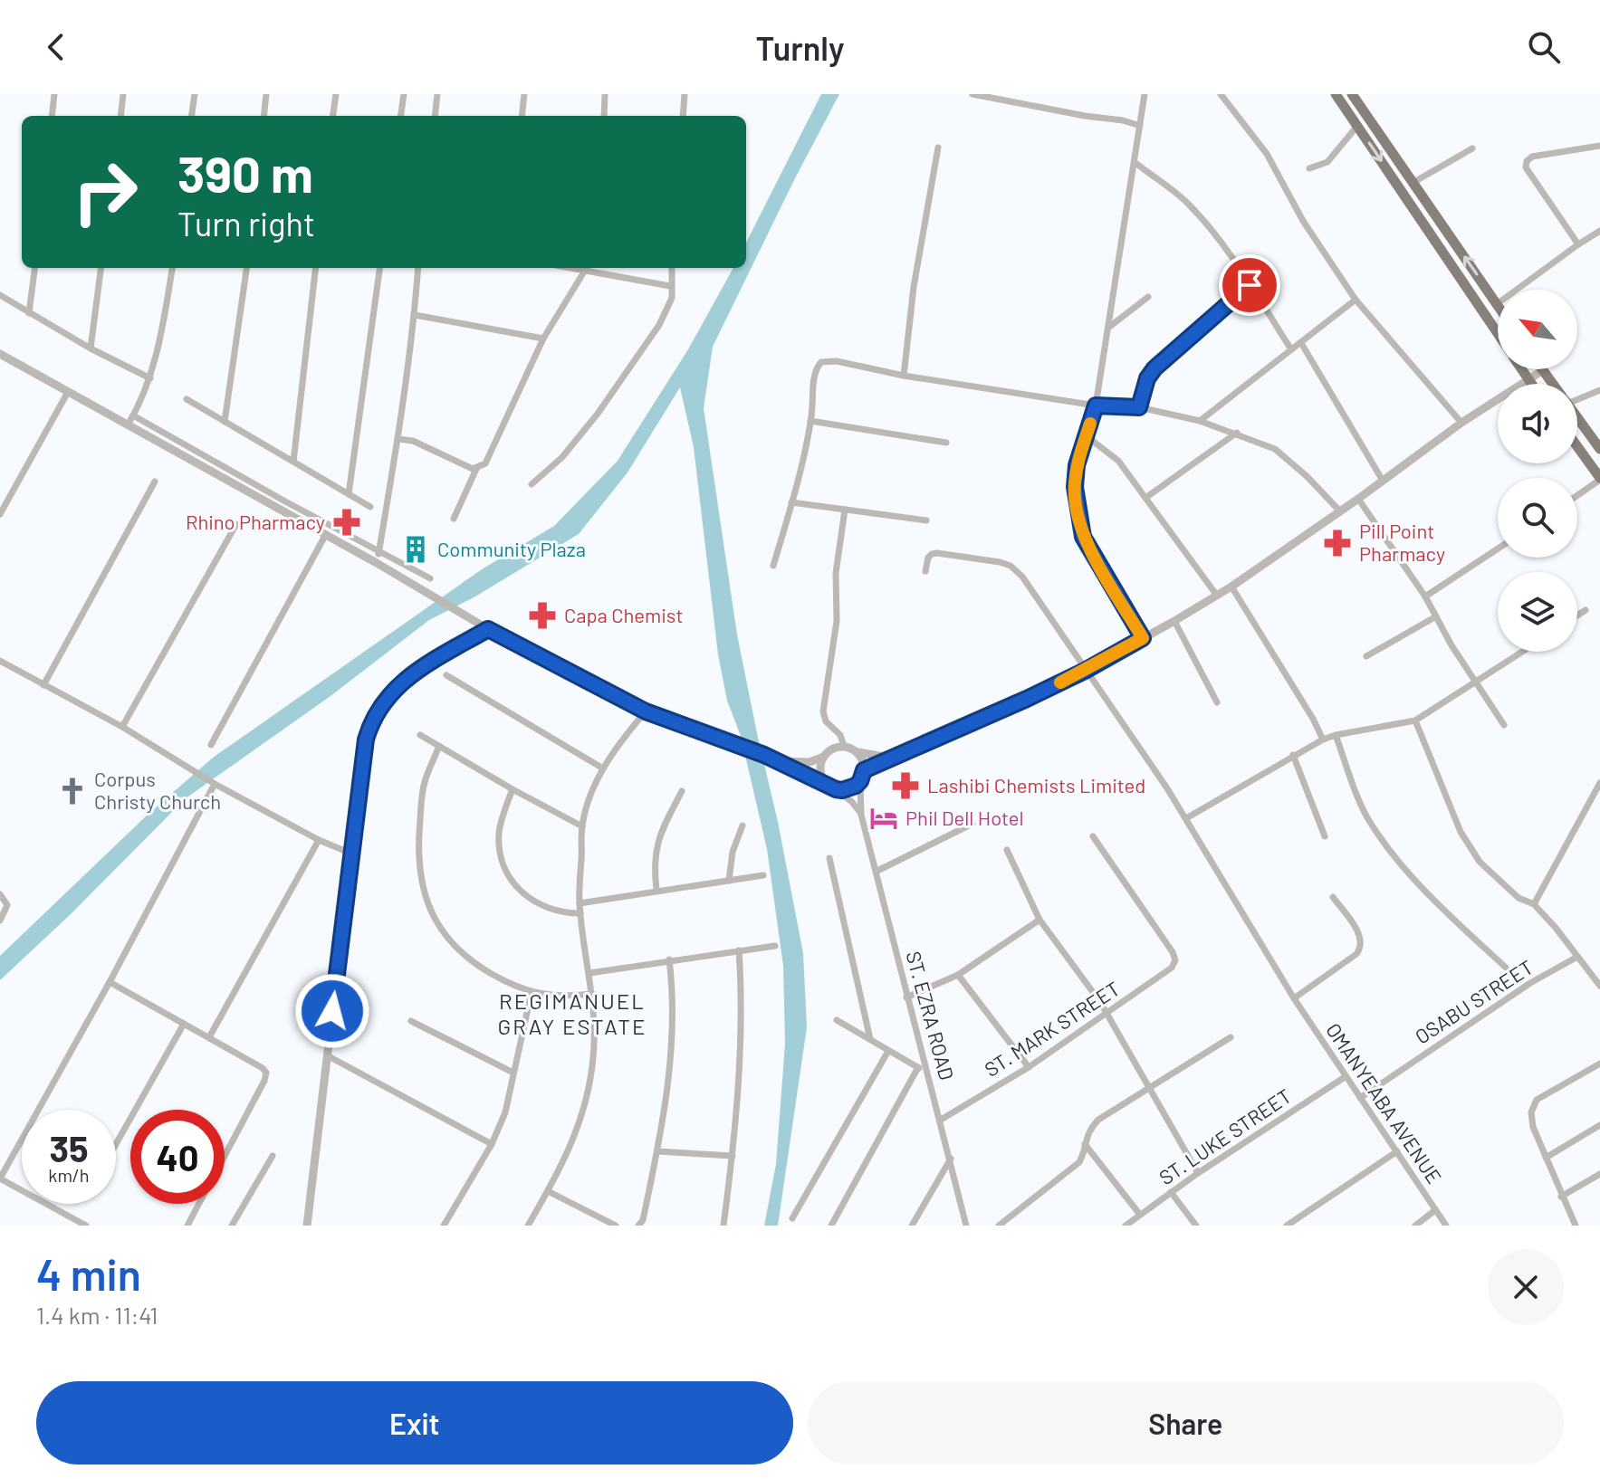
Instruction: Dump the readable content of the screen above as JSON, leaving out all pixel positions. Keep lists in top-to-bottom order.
{
  "streets": {
    "street": [
      "OSABU STREET",
      "ST. EZRA ROAD",
      "ST. MARK STREET",
      "OMANYEABA AVENUE",
      "ST. LUKE STREET"
    ]
  },
  "crossings": [
    ["OSABU STREET", "OMANYEABA AVENUE"],
    ["ST. EZRA ROAD", "ST. MARK STREET"],
    ["OMANYEABA AVENUE", "ST. LUKE STREET"]
  ],
  "districts": ["REGIMANUEL GRAY ESTATE"],
  "places": {
    "pharmacy": [
      "Rhino Pharmacy",
      "Pill Point Pharmacy",
      "Capa Chemist",
      "Lashibi Chemists Limited"
    ],
    "building": ["Community Plaza"],
    "church": ["Corpus Christy Church"],
    "hotel": ["Phil Dell Hotel"]
  },
  "north": "top left",
  "page": {
    "header": "Turnly",
    "turn": ["390 m", "Turn right"],
    "speed": "35 km/h",
    "limit": "40",
    "heading": ["4 min", "1.4 km · 11:41"],
    "buttons": ["Exit", "Share"]
  }
}
